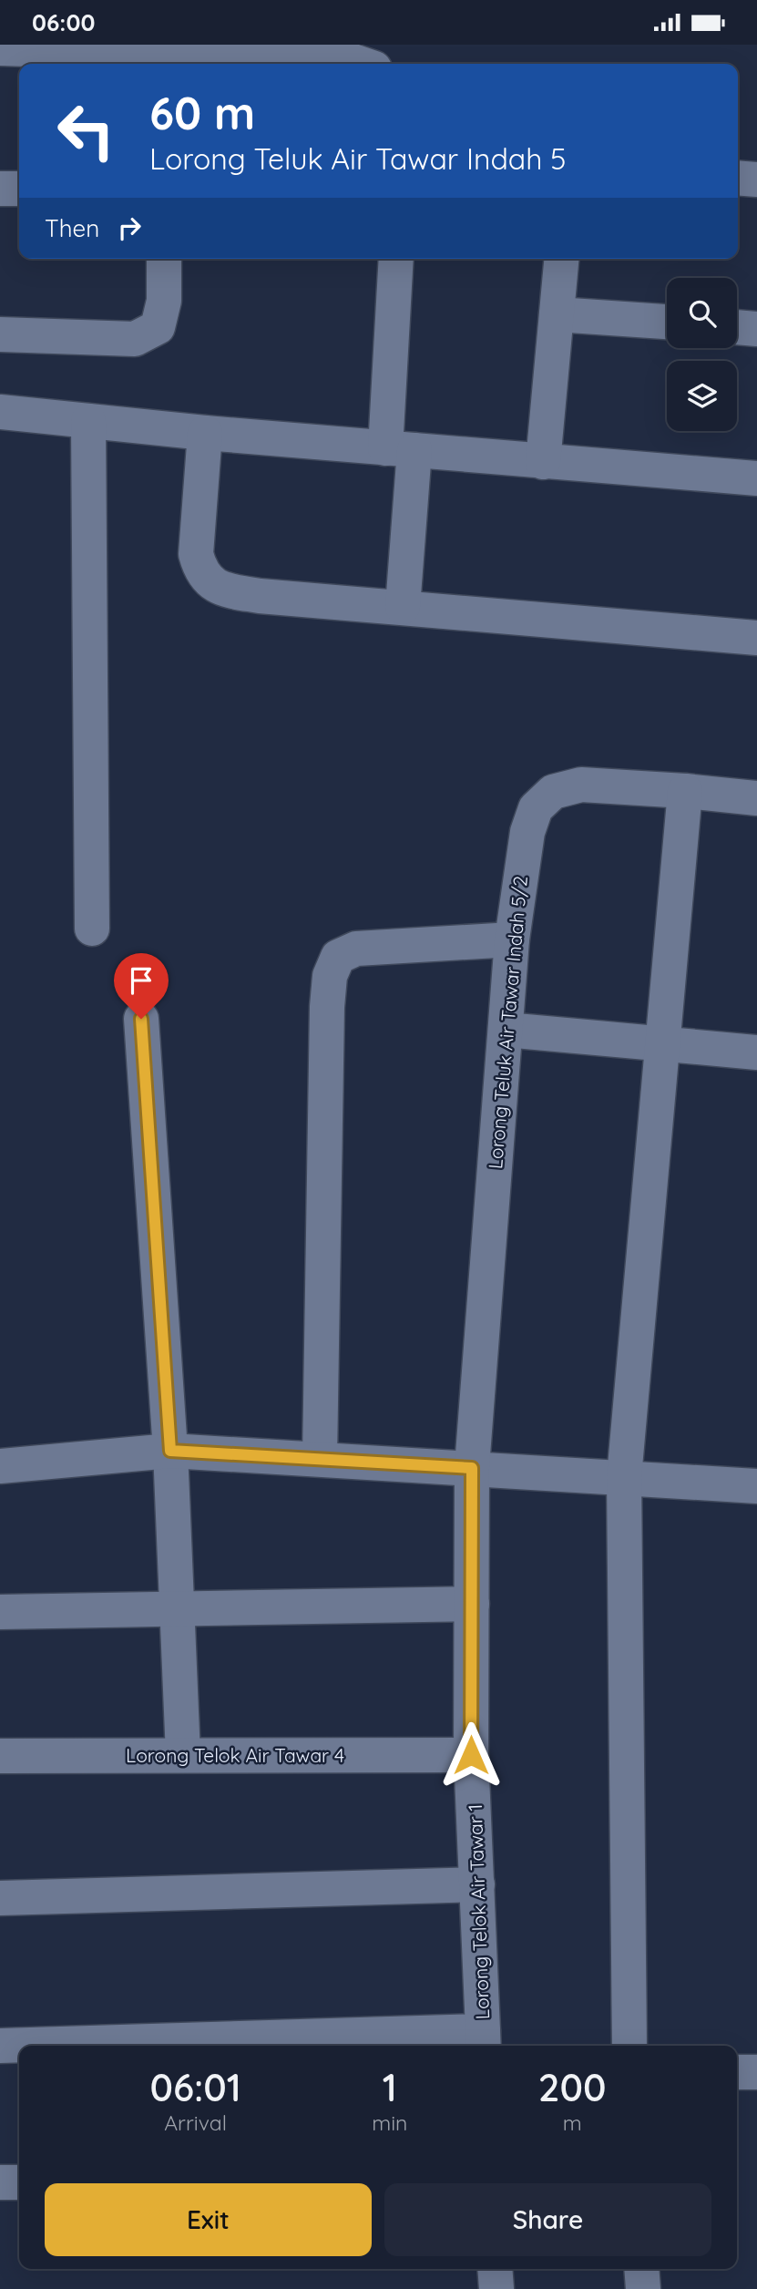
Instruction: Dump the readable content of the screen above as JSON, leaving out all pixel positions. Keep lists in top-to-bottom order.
{
  "streets": {
    "street": ["Lorong Teluk Air Tawar Indah 5/2", "Lorong Telok Air Tawar 4", "Lorong Telok Air Tawar 1"]
  },
  "crossings": [
    ["Lorong Teluk Air Tawar Indah 5/2", "Lorong Telok Air Tawar 1"],
    ["Lorong Telok Air Tawar 4", "Lorong Telok Air Tawar 1"]
  ],
  "page": {
    "status": "06:00",
    "turn": ["60 m", "Lorong Teluk Air Tawar Indah 5"],
    "then": "Then",
    "eta": [
      "06:01",
      "Arrival",
      "1",
      "min",
      "200",
      "m"
    ],
    "buttons": ["Exit", "Share"]
  }
}
